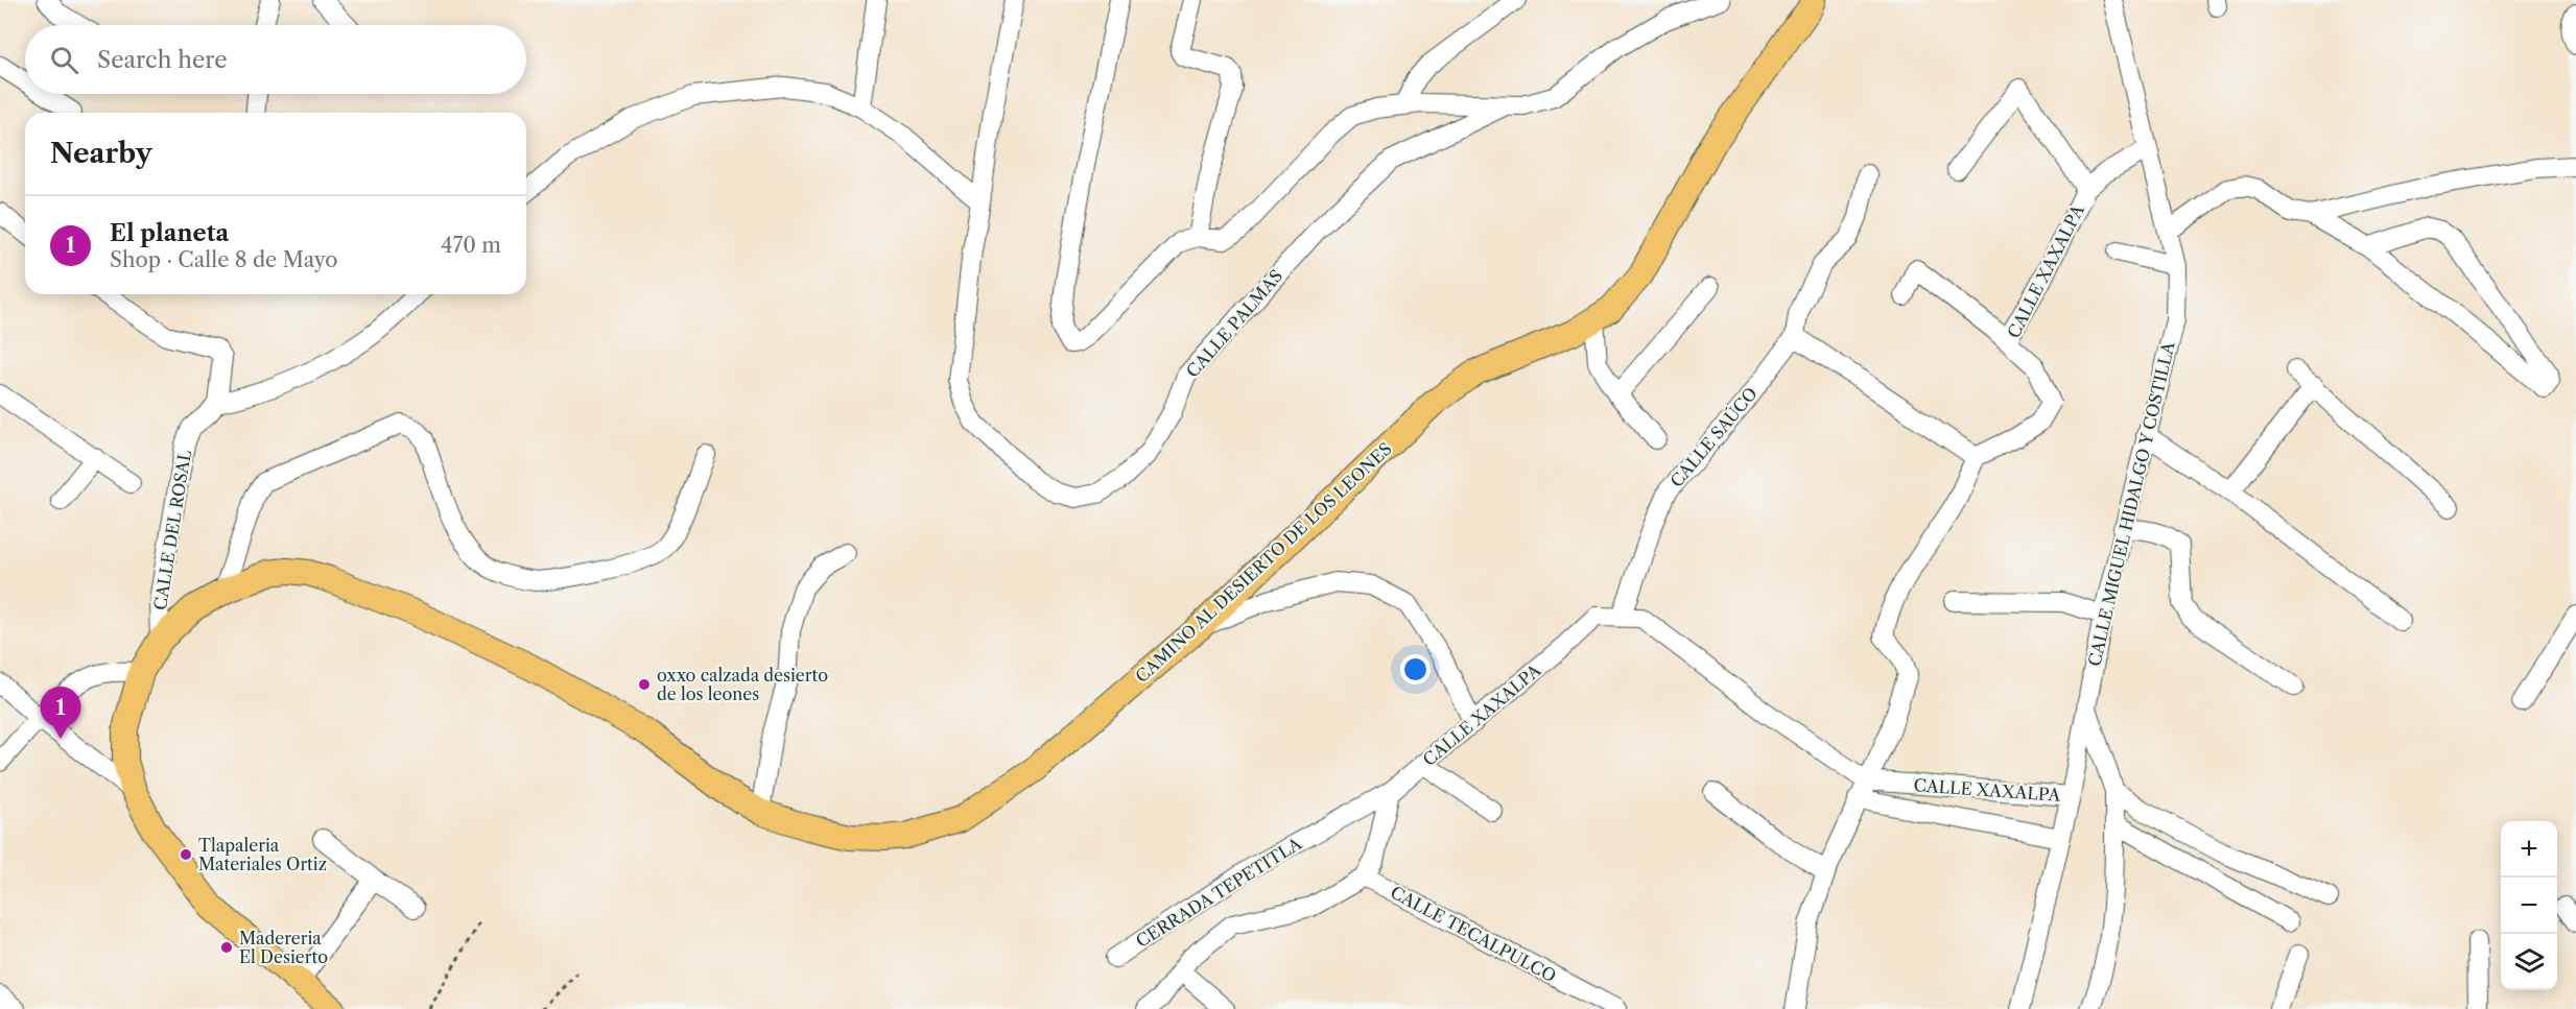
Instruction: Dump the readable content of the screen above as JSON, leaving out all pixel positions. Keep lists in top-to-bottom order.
{
  "streets": {
    "main road": ["CAMINO AL DESIERTO DE LOS LEONES"],
    "street": [
      "CALLE XAXALPA",
      "CALLE PALMAS",
      "CALLE SAÚCO",
      "CALLE MIGUEL HIDALGO Y COSTILLA",
      "CALLE DEL ROSAL",
      "CERRADA TEPETITLA",
      "CALLE TECALPULCO"
    ]
  },
  "crossings": [
    ["CALLE XAXALPA", "CALLE SAÚCO"],
    ["CALLE XAXALPA", "CALLE MIGUEL HIDALGO Y COSTILLA"],
    ["CALLE XAXALPA", "CERRADA TEPETITLA"],
    ["CALLE DEL ROSAL", "CAMINO AL DESIERTO DE LOS LEONES"]
  ],
  "places": ["oxxo calzada desierto de los leones", "Tlapaleria Materiales Ortiz", "Madereria El Desierto"],
  "page": {
    "search": "Search here",
    "heading": "Nearby",
    "list": [
      {
        "mark": "1",
        "name": "El planeta",
        "note": "Shop · Calle 8 de Mayo",
        "value": "470 m"
      }
    ],
    "pins": "1",
    "map_buttons": ["+", "−"]
  }
}
